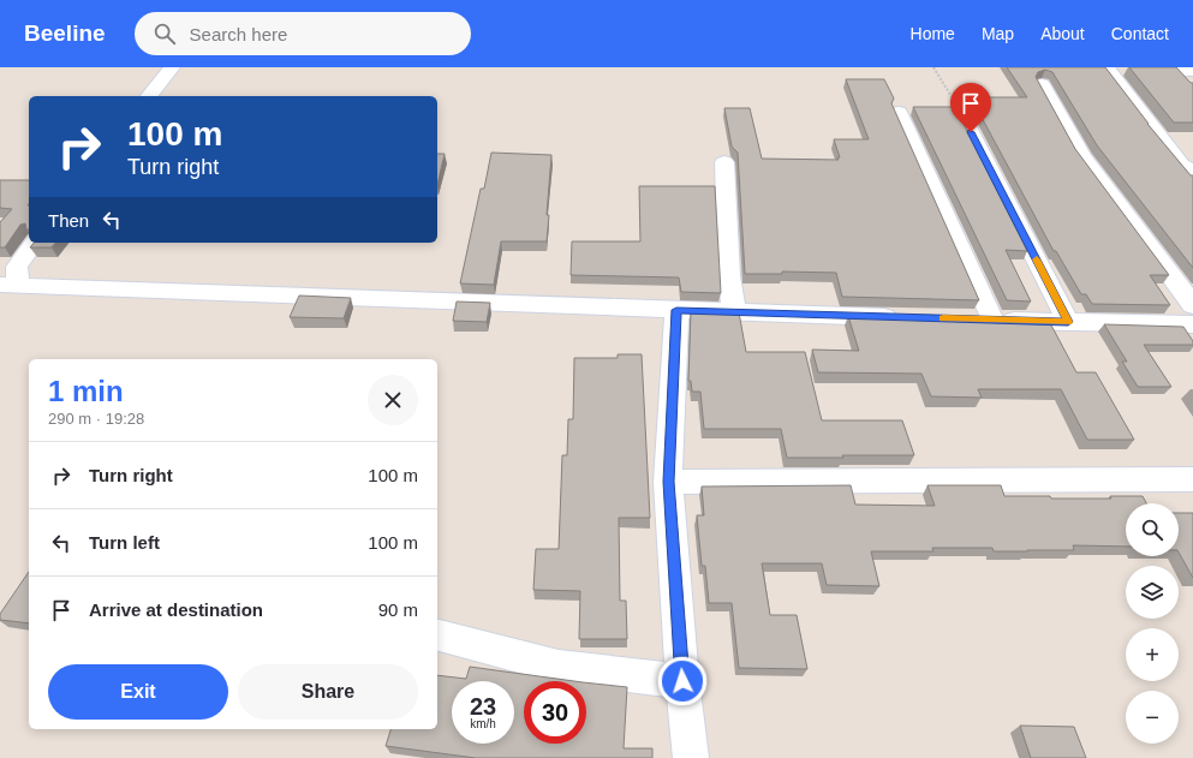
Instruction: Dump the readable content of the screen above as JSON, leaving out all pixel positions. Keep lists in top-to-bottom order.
{
  "page": {
    "header": "Beeline",
    "search": "Search here",
    "nav": [
      "Home",
      "Map",
      "About",
      "Contact"
    ],
    "turn": ["100 m", "Turn right"],
    "then": "Then",
    "heading": ["1 min", "290 m · 19:28"],
    "list": [
      {
        "name": "Turn right",
        "value": "100 m"
      },
      {
        "name": "Turn left",
        "value": "100 m"
      },
      {
        "name": "Arrive at destination",
        "value": "90 m"
      }
    ],
    "map_buttons": ["+", "−"],
    "buttons": ["Exit", "Share"],
    "speed": "23 km/h",
    "limit": "30"
  }
}
